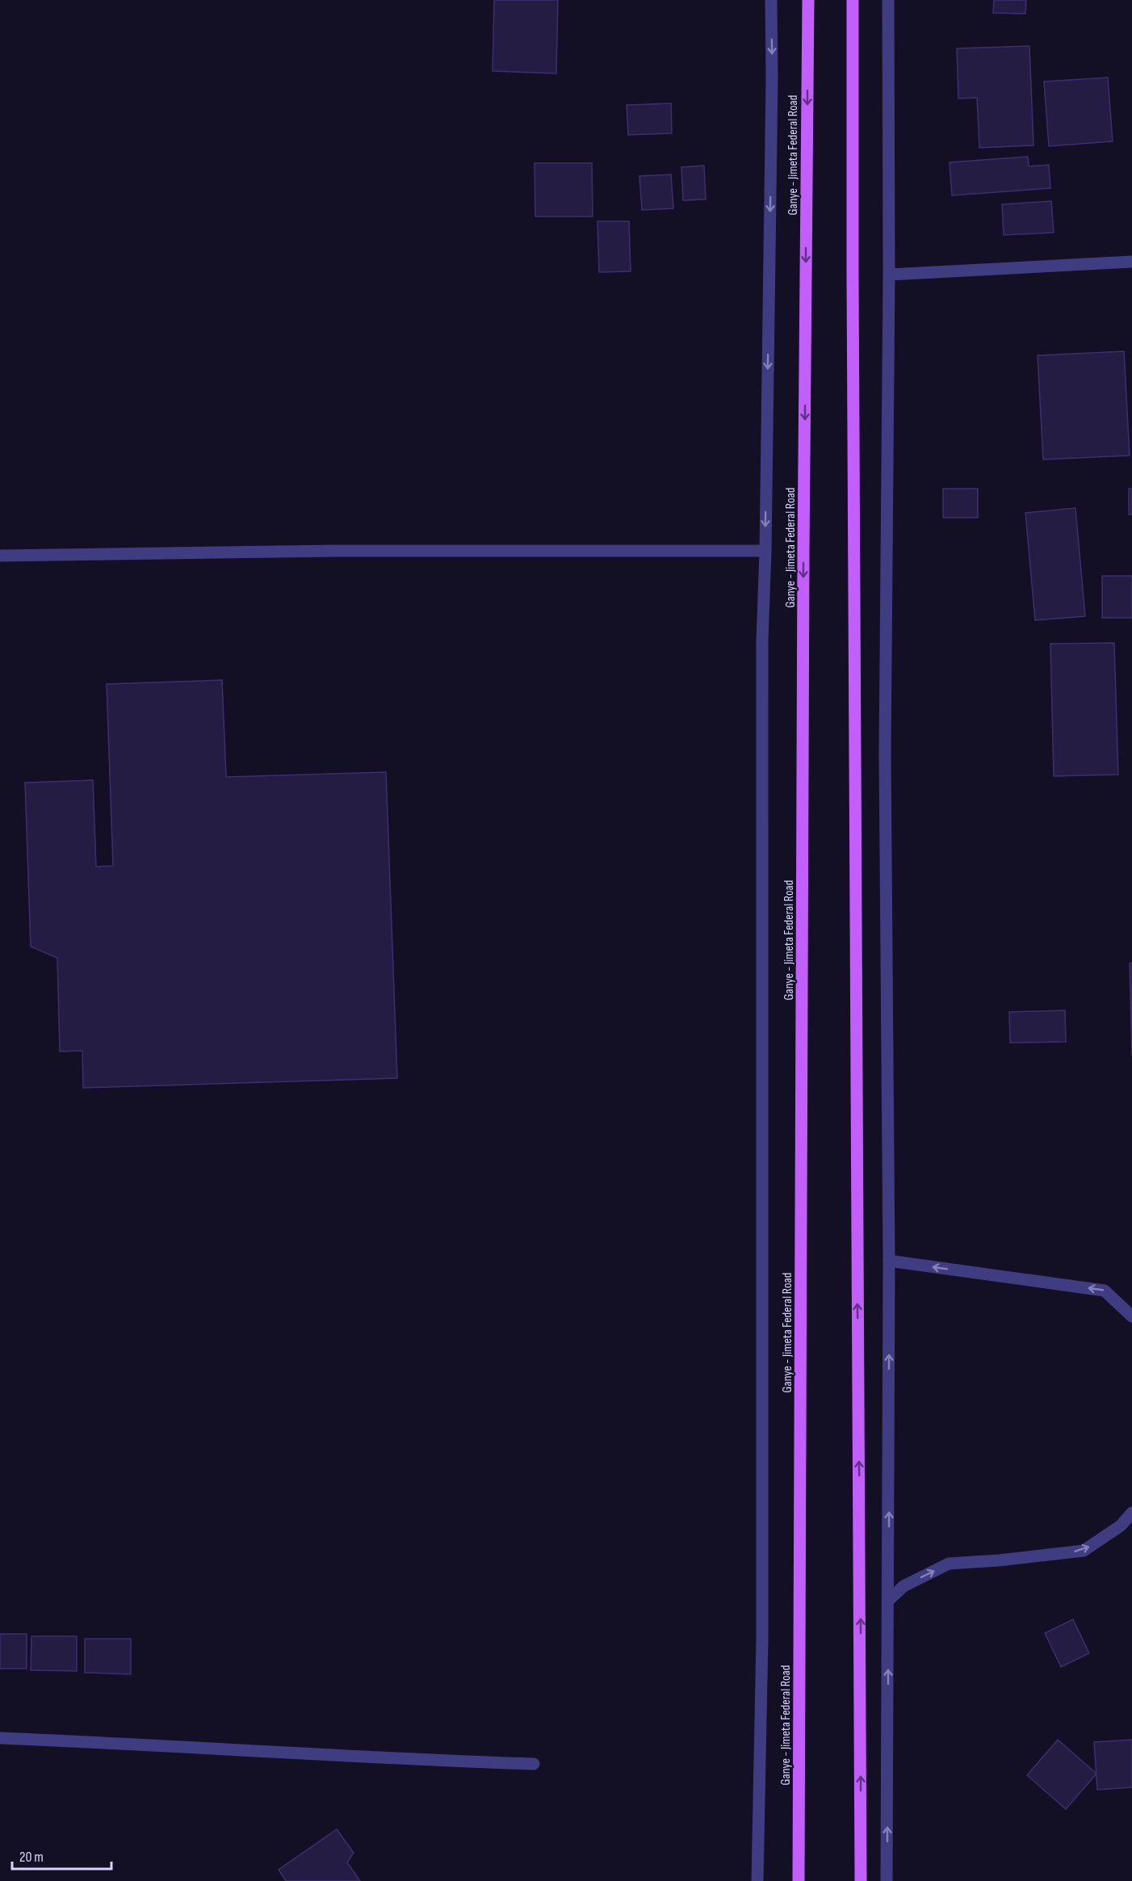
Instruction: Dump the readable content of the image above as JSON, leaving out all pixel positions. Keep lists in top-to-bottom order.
{
  "streets": {
    "main road": ["Ganye - Jimeta Federal Road"]
  },
  "scale_bar": "20 m"
}
